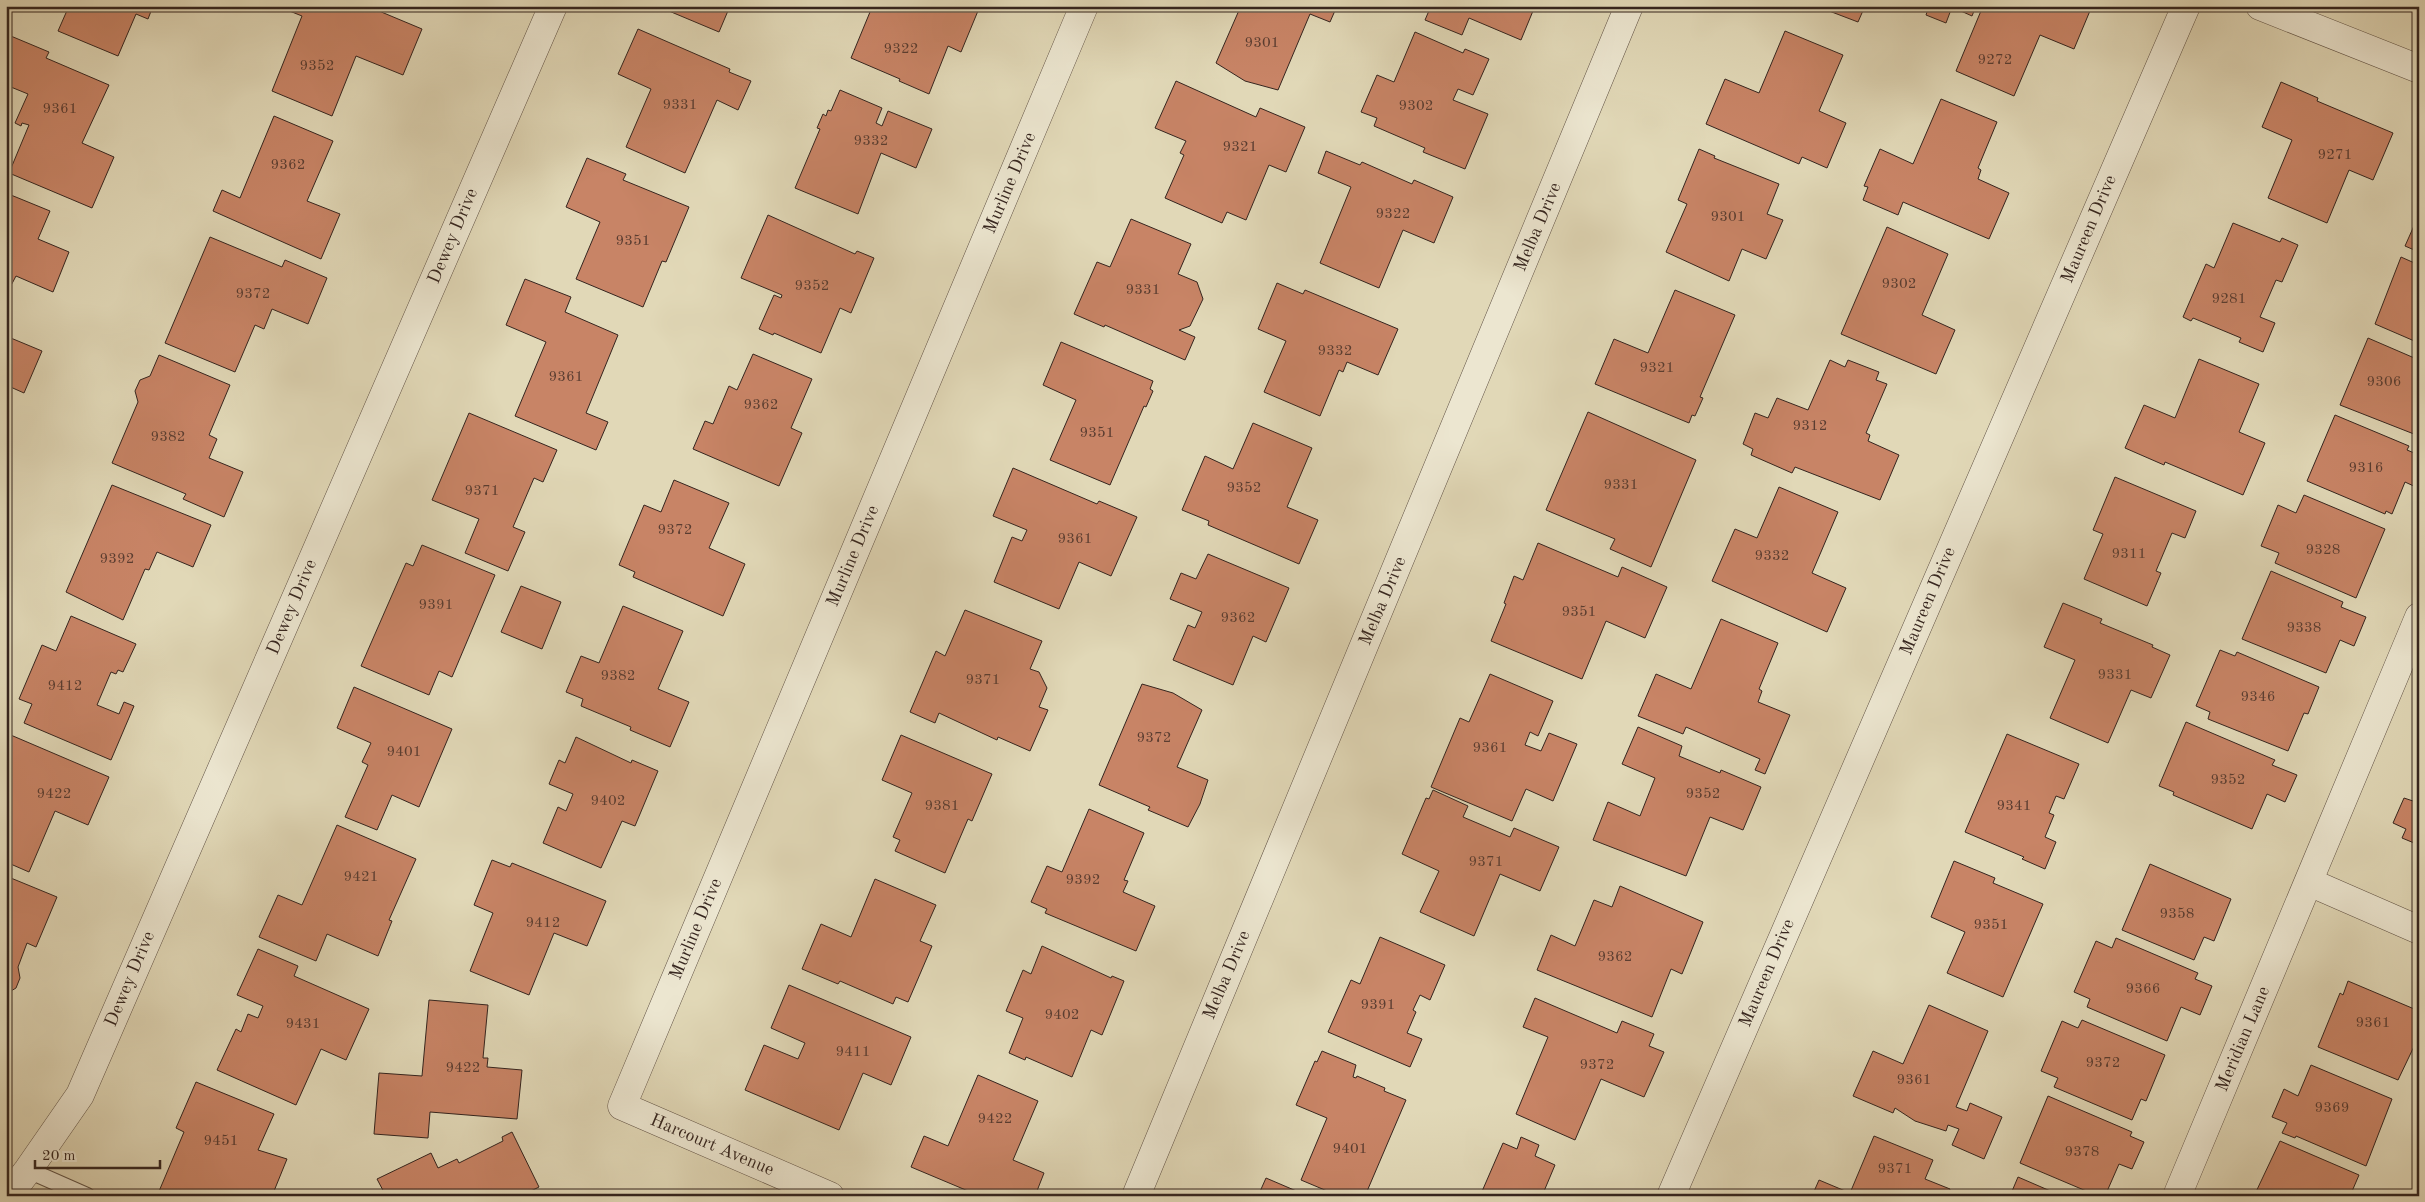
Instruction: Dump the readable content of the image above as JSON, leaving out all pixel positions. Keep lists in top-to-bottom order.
{
  "streets": {
    "street": [
      "Murline Drive",
      "Melba Drive",
      "Maureen Drive",
      "Dewey Drive",
      "Meridian Lane",
      "Harcourt Avenue"
    ]
  },
  "crossings": [
    ["Murline Drive", "Harcourt Avenue"]
  ],
  "house_numbers": [
    "9301",
    "9322",
    "9272",
    "9352",
    "9331",
    "9302",
    "9361",
    "9332",
    "9321",
    "9271",
    "9362",
    "9322",
    "9301",
    "9351",
    "9302",
    "9352",
    "9331",
    "9372",
    "9281",
    "9332",
    "9321",
    "9361",
    "9306",
    "9362",
    "9312",
    "9351",
    "9382",
    "9316",
    "9331",
    "9352",
    "9371",
    "9372",
    "9361",
    "9328",
    "9311",
    "9332",
    "9392",
    "9391",
    "9351",
    "9362",
    "9338",
    "9331",
    "9382",
    "9371",
    "9412",
    "9346",
    "9372",
    "9361",
    "9401",
    "9352",
    "9422",
    "9352",
    "9402",
    "9381",
    "9341",
    "9371",
    "9421",
    "9392",
    "9358",
    "9412",
    "9351",
    "9362",
    "9366",
    "9391",
    "9402",
    "9361",
    "9431",
    "9411",
    "9372",
    "9372",
    "9422",
    "9361",
    "9369",
    "9422",
    "9451",
    "9401",
    "9378",
    "9371"
  ],
  "scale_bar": "20 m"
}
